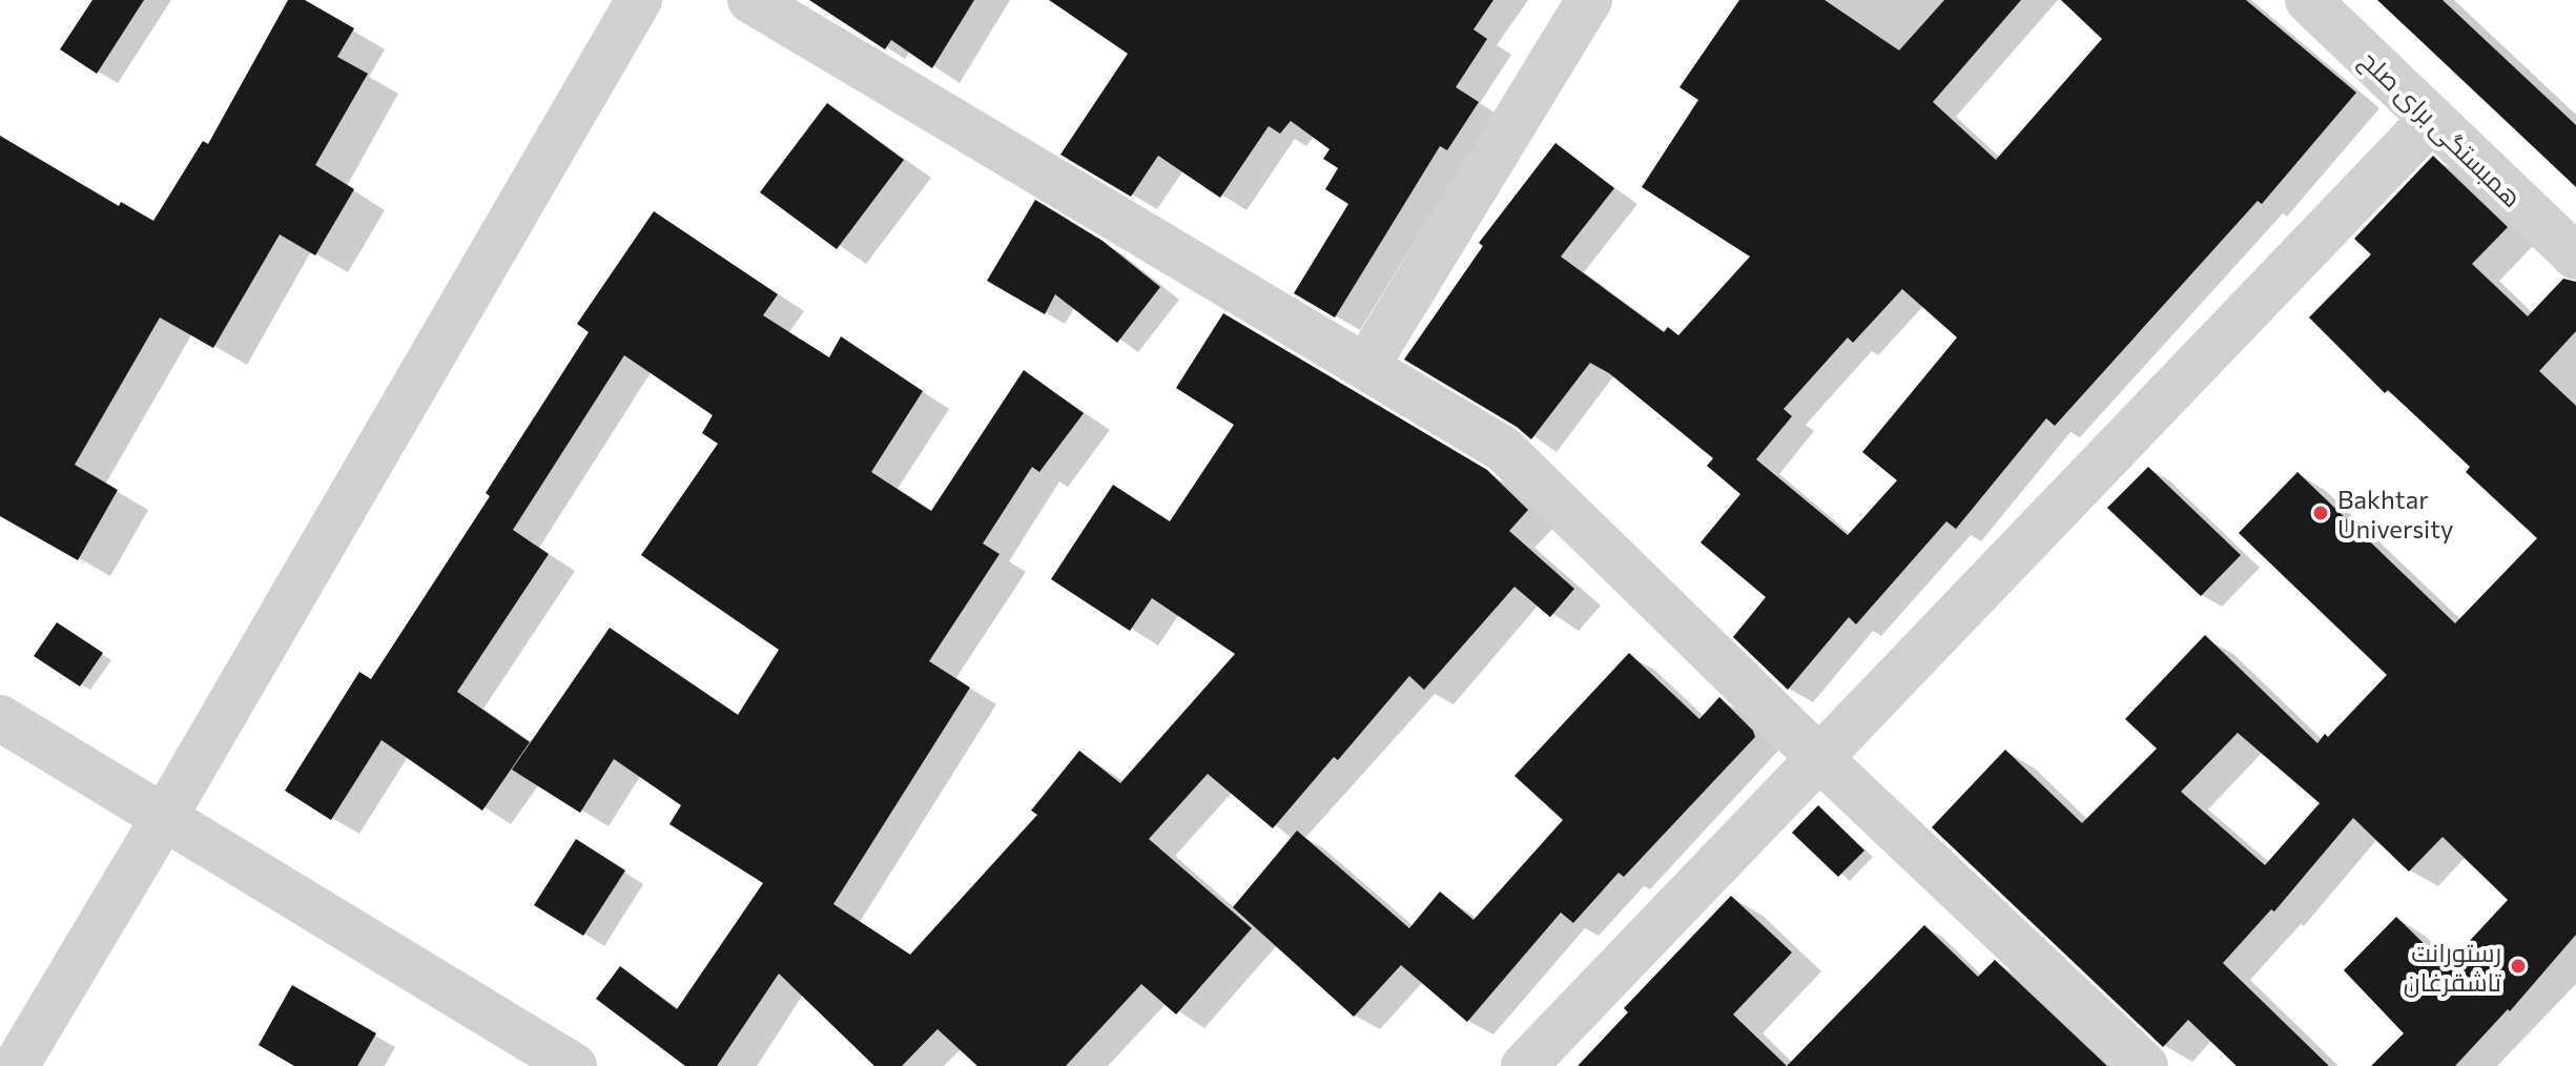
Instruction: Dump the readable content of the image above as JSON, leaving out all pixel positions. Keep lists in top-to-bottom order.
{
  "streets": {
    "street": ["همبستگی برای صلح"]
  },
  "places": ["Bakhtar University", "رستورانت تاشقرغان"]
}
